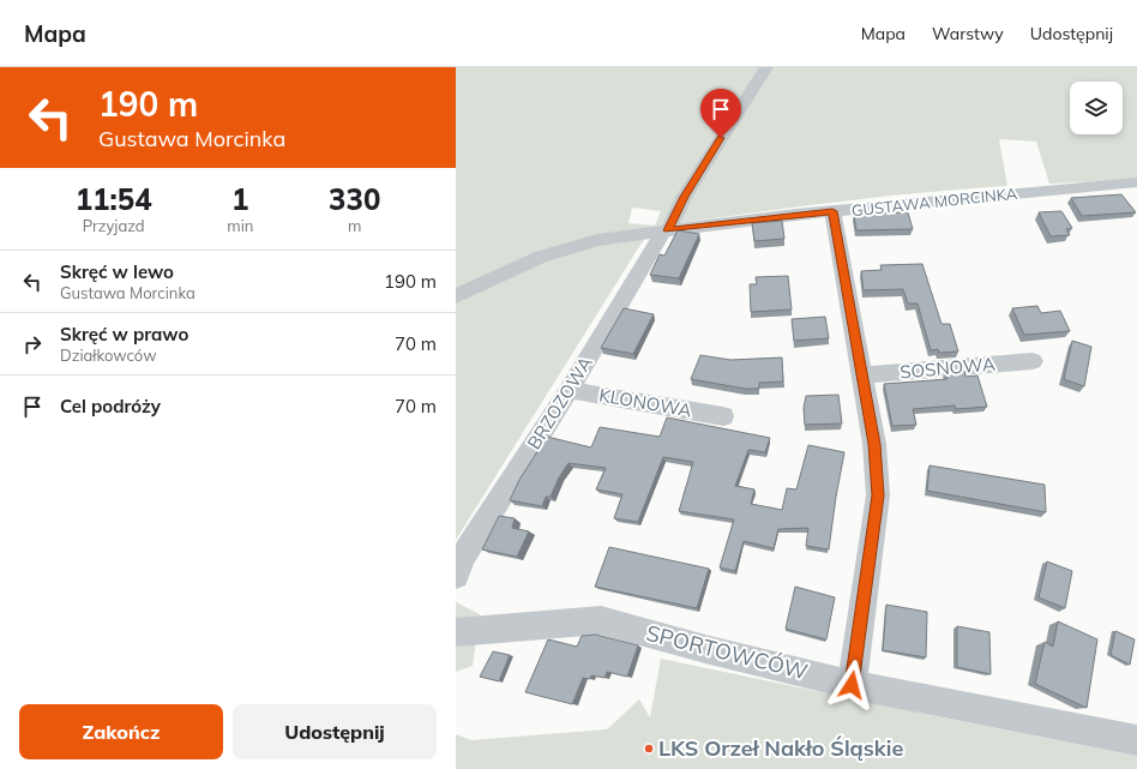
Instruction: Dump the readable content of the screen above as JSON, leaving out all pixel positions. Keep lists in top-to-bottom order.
{
  "streets": {
    "street": [
      "GUSTAWA MORCINKA",
      "SOSNOWA",
      "BRZOZOWA",
      "KLONOWA",
      "SPORTOWCÓW"
    ]
  },
  "crossings": [
    ["GUSTAWA MORCINKA", "BRZOZOWA"],
    ["BRZOZOWA", "KLONOWA"]
  ],
  "places": ["LKS Orzeł Nakło Śląskie"],
  "page": {
    "header": "Mapa",
    "nav": ["Mapa", "Warstwy", "Udostępnij"],
    "turn": ["190 m", "Gustawa Morcinka"],
    "eta": [
      "11:54",
      "Przyjazd",
      "1",
      "min",
      "330",
      "m"
    ],
    "list": [
      {
        "name": "Skręć w lewo",
        "note": "Gustawa Morcinka",
        "value": "190 m"
      },
      {
        "name": "Skręć w prawo",
        "note": "Działkowców",
        "value": "70 m"
      },
      {
        "name": "Cel podróży",
        "value": "70 m"
      }
    ],
    "buttons": ["Zakończ", "Udostępnij"]
  }
}
